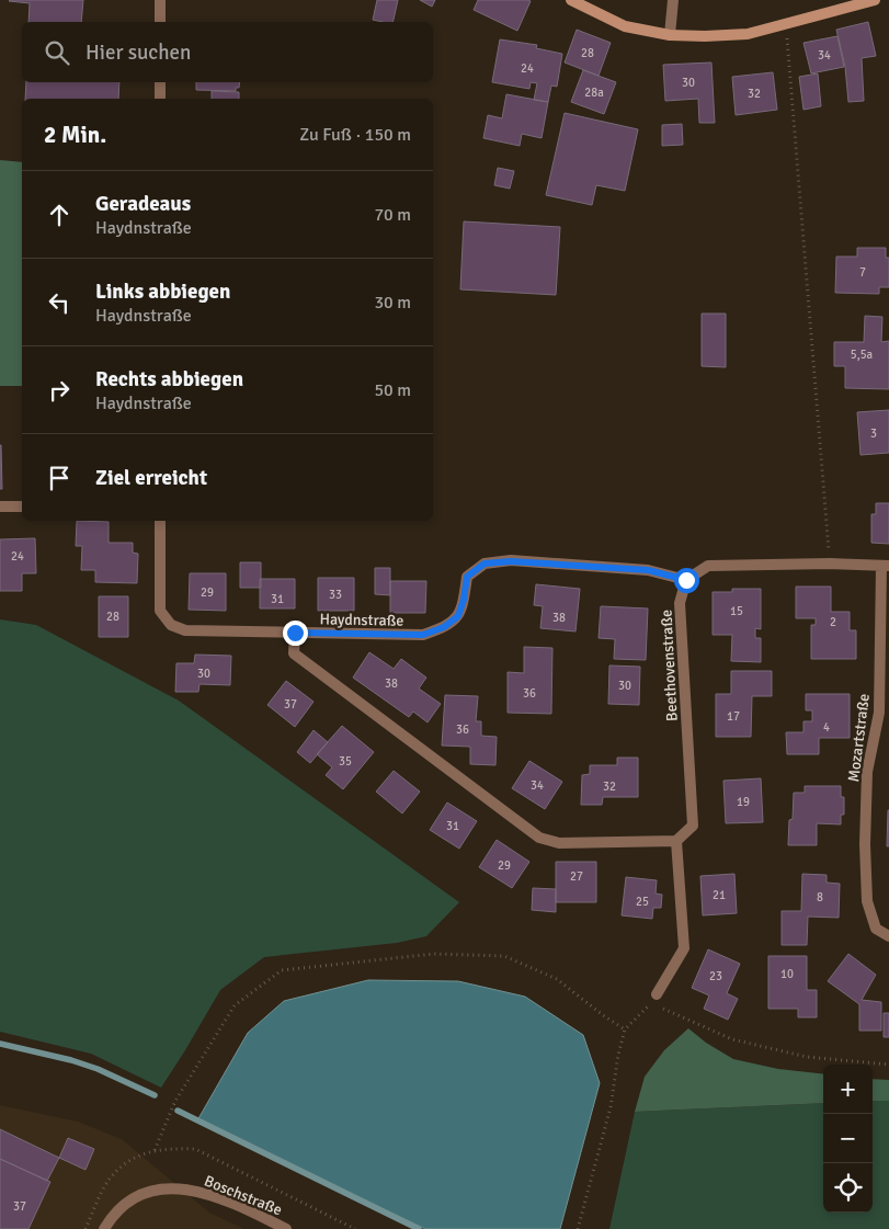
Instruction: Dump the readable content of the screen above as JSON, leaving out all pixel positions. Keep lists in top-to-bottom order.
{
  "streets": {
    "street": [
      "Haydnstraße",
      "Beethovenstraße",
      "Mozartstraße",
      "Boschstraße"
    ]
  },
  "crossings": [
    ["Haydnstraße", "Beethovenstraße"]
  ],
  "house_numbers": [
    "28",
    "34",
    "24",
    "30",
    "28a",
    "32",
    "7",
    "5,5a",
    "3",
    "24",
    "29",
    "33",
    "31",
    "15",
    "28",
    "38",
    "2",
    "30",
    "38",
    "30",
    "36",
    "37",
    "17",
    "4",
    "36",
    "35",
    "34",
    "32",
    "19",
    "31",
    "29",
    "27",
    "21",
    "8",
    "25",
    "10",
    "23",
    "37"
  ],
  "page": {
    "search": "Hier suchen",
    "heading": ["2 Min.", "Zu Fuß · 150 m"],
    "list": [
      ["Geradeaus", "Haydnstraße", "70 m"],
      ["Links abbiegen", "Haydnstraße", "30 m"],
      ["Rechts abbiegen", "Haydnstraße", "50 m"],
      "Ziel erreicht"
    ],
    "map_buttons": ["+", "−"]
  }
}
